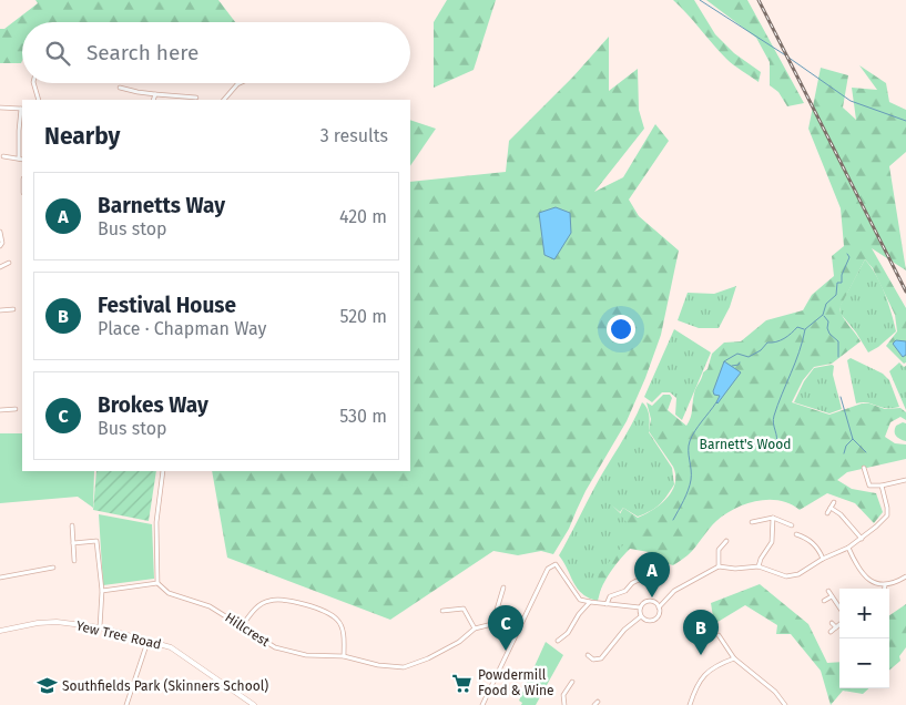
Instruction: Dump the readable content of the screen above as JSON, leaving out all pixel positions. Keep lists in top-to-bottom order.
{
  "streets": {
    "street": ["Hillcrest", "Yew Tree Road"]
  },
  "parks": ["Barnett's Wood"],
  "places": {
    "supermarket": ["Powdermill Food & Wine"],
    "school or university": ["Southfields Park (Skinners School)"]
  },
  "page": {
    "search": "Search here",
    "heading": ["Nearby", "3 results"],
    "list": [
      {
        "mark": "A",
        "name": "Barnetts Way",
        "note": "Bus stop",
        "value": "420 m"
      },
      {
        "mark": "B",
        "name": "Festival House",
        "note": "Place · Chapman Way",
        "value": "520 m"
      },
      {
        "mark": "C",
        "name": "Brokes Way",
        "note": "Bus stop",
        "value": "530 m"
      }
    ],
    "pins": ["A", "C", "B"],
    "map_buttons": ["+", "−"]
  }
}
